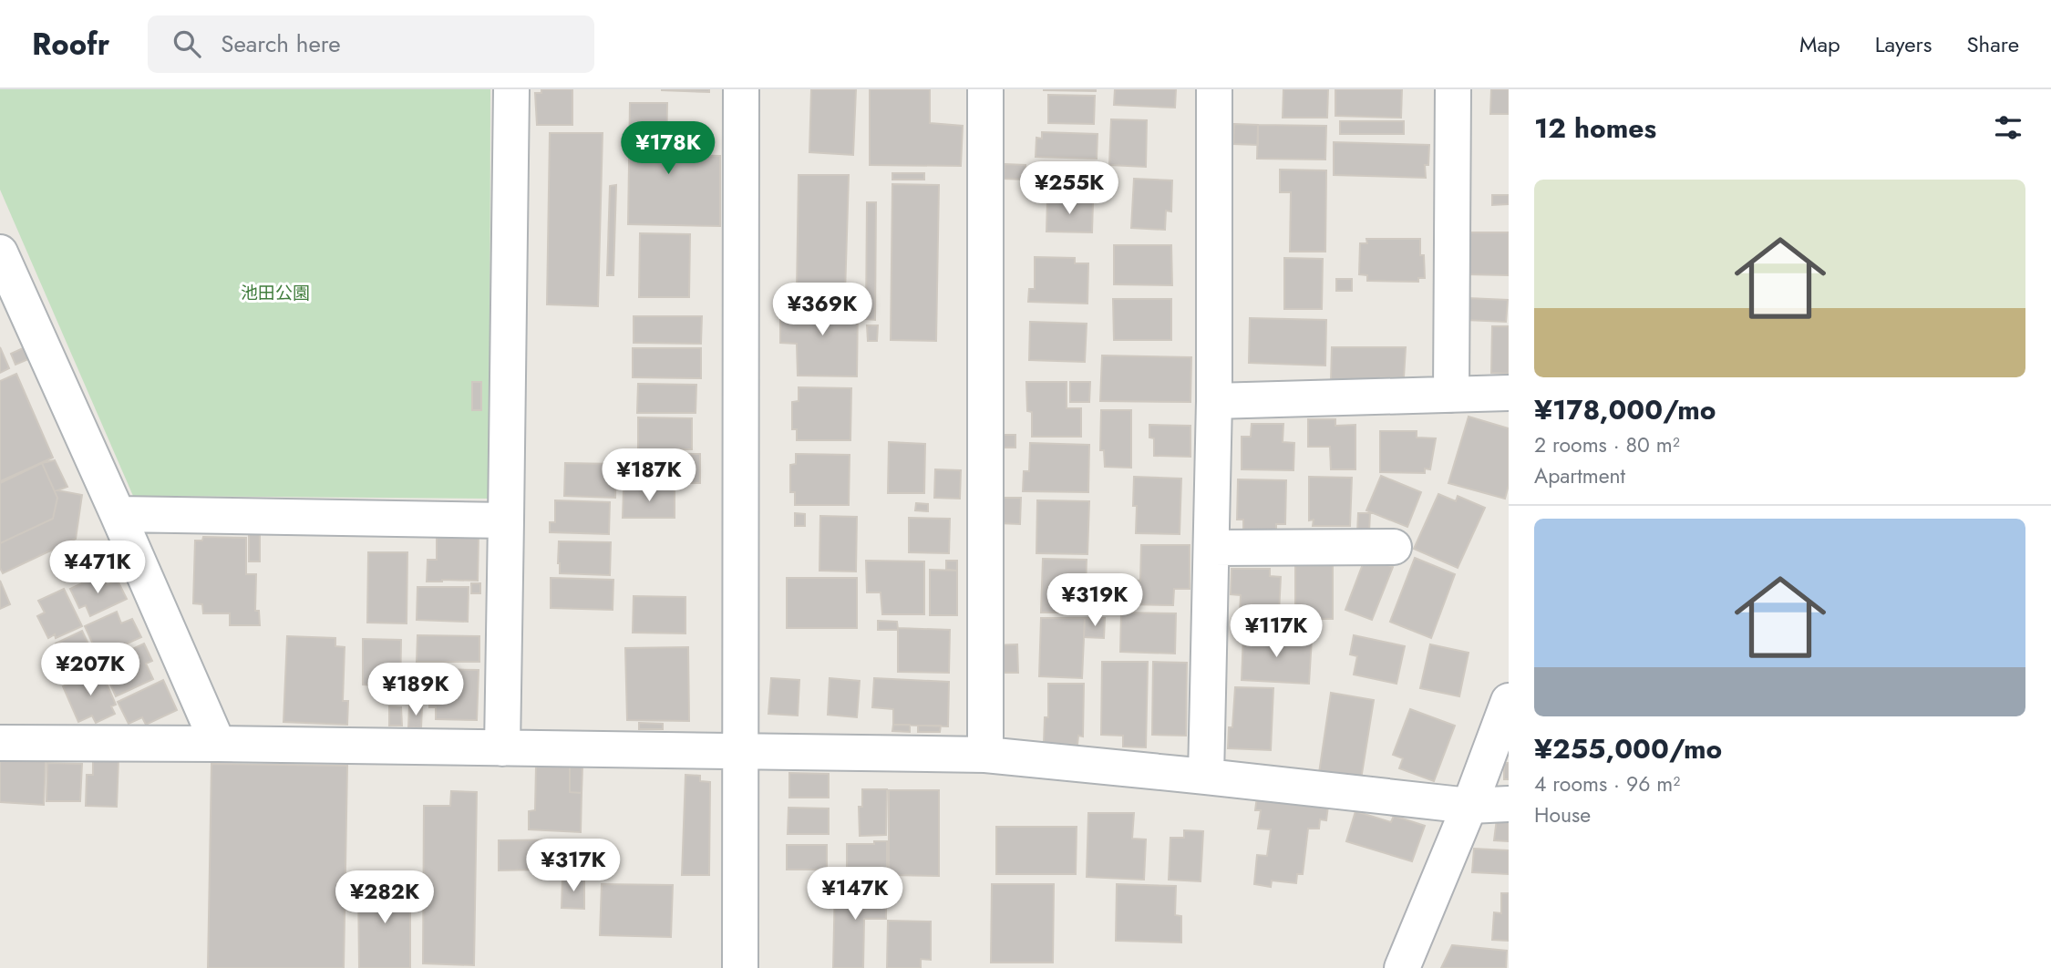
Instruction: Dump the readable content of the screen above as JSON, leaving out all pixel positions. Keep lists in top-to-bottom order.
{
  "parks": ["池田公園"],
  "page": {
    "header": "Roofr",
    "search": "Search here",
    "nav": ["Map", "Layers", "Share"],
    "heading": "12 homes",
    "price": [
      "¥178K",
      "¥255K",
      "¥369K",
      "¥187K",
      "¥471K",
      "¥319K",
      "¥117K",
      "¥207K",
      "¥189K",
      "¥317K",
      "¥147K",
      "¥282K"
    ],
    "list": [
      {
        "name": "¥178,000/mo",
        "note": "2 rooms · 80 m² · Apartment"
      },
      {
        "name": "¥255,000/mo",
        "note": "4 rooms · 96 m² · House"
      }
    ]
  }
}
